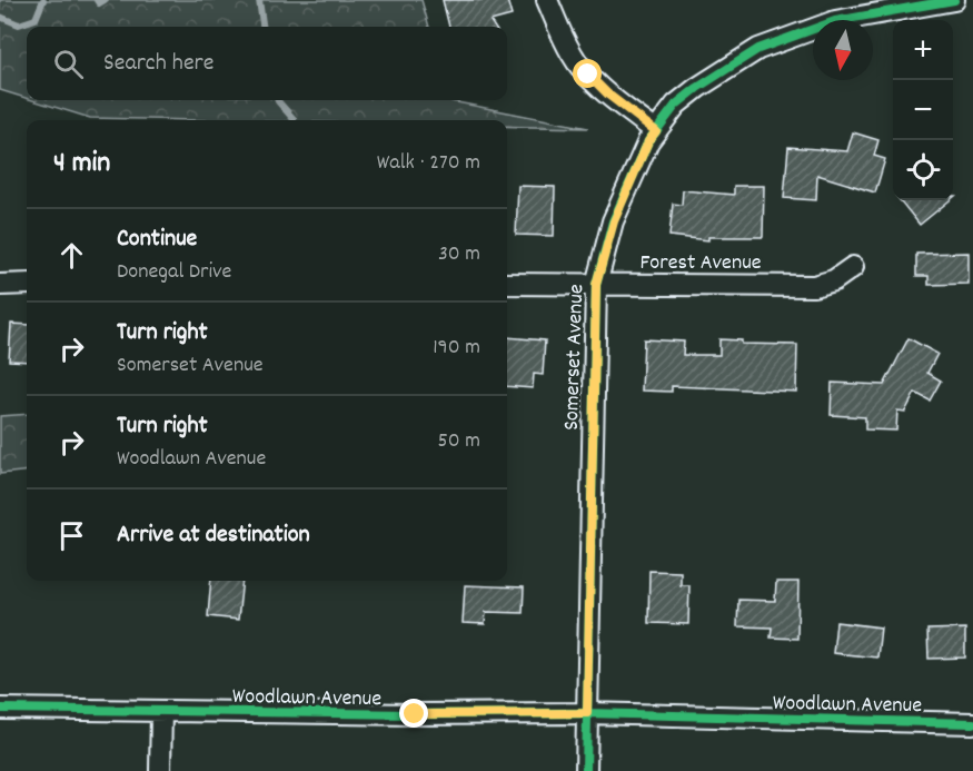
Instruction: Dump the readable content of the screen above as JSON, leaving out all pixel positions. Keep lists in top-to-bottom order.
{
  "streets": {
    "street": ["Forest Avenue", "Somerset Avenue", "Woodlawn Avenue"]
  },
  "crossings": [
    ["Forest Avenue", "Somerset Avenue"],
    ["Somerset Avenue", "Woodlawn Avenue"]
  ],
  "north": "bottom",
  "page": {
    "map_buttons": ["+", "−"],
    "search": "Search here",
    "heading": ["4 min", "Walk · 270 m"],
    "list": [
      ["Continue", "Donegal Drive", "30 m"],
      ["Turn right", "Somerset Avenue", "190 m"],
      ["Turn right", "Woodlawn Avenue", "50 m"],
      "Arrive at destination"
    ]
  }
}
